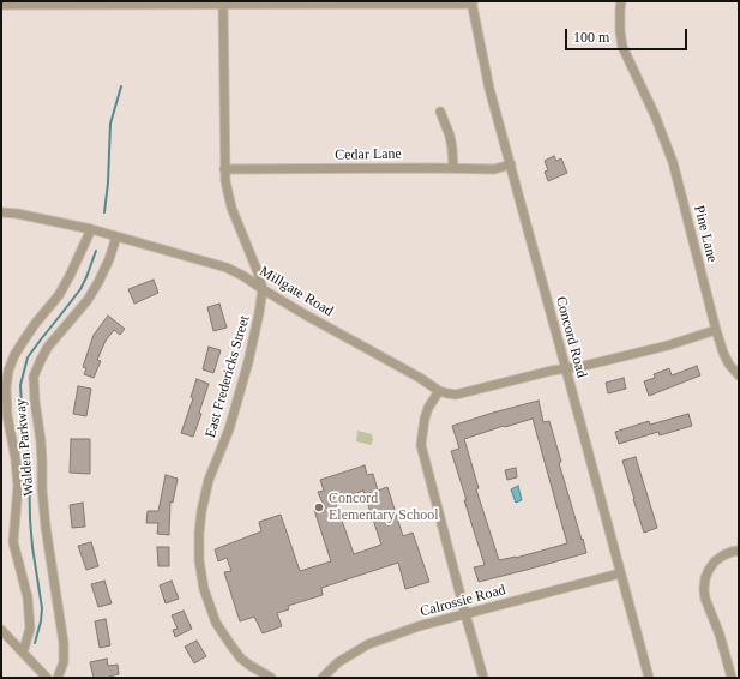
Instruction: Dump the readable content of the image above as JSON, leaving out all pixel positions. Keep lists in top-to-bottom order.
{
  "streets": {
    "street": [
      "Cedar Lane",
      "Pine Lane",
      "Millgate Road",
      "Concord Road",
      "East Fredericks Street",
      "Walden Parkway",
      "Calrossie Road"
    ]
  },
  "crossings": [
    ["Cedar Lane", "Concord Road"],
    ["Cedar Lane", "East Fredericks Street"],
    ["Millgate Road", "Concord Road"],
    ["Millgate Road", "East Fredericks Street"],
    ["Millgate Road", "Walden Parkway"],
    ["Concord Road", "Calrossie Road"]
  ],
  "places": ["Concord Elementary School"],
  "scale_bar": "100 m"
}
